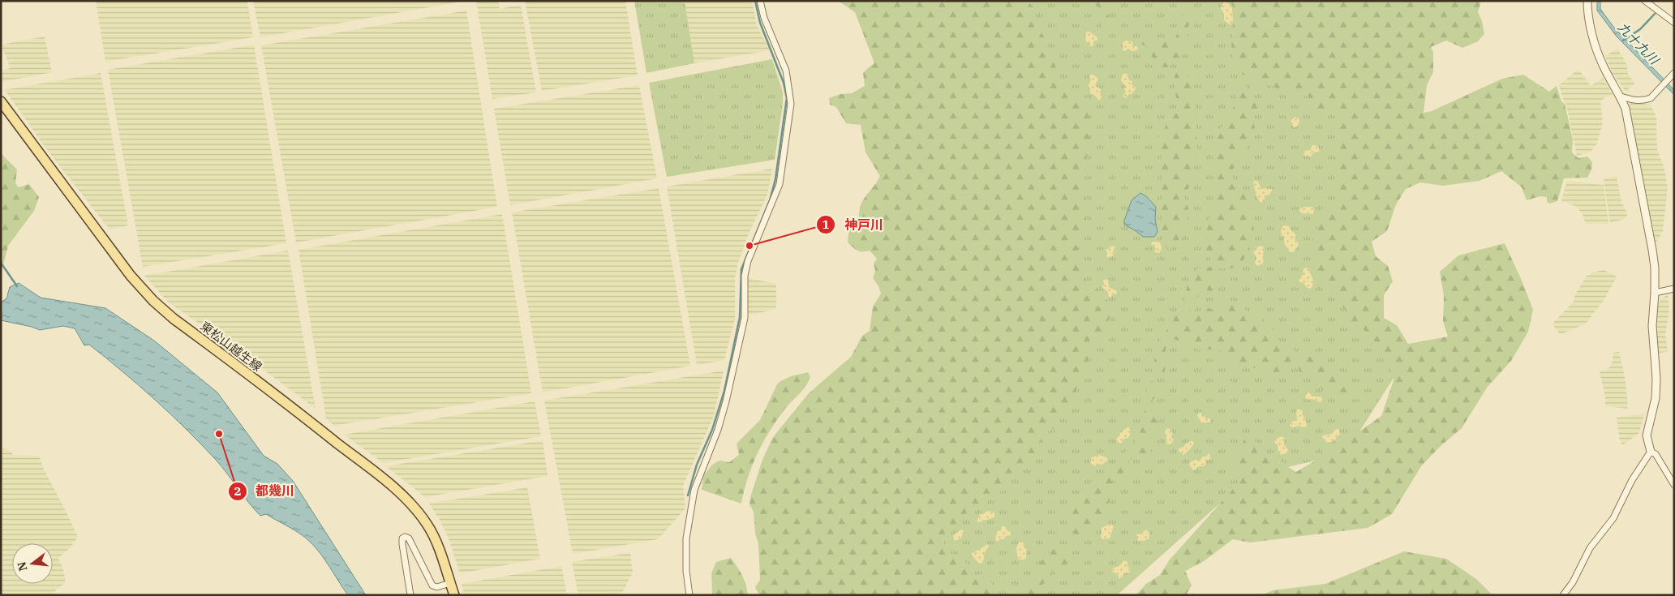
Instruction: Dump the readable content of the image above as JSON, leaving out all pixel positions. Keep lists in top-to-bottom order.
{
  "streets": {
    "main road": ["東松山越生線"]
  },
  "water": ["九十九川"],
  "places": ["神戸川", "都幾川"],
  "north": "left"
}
